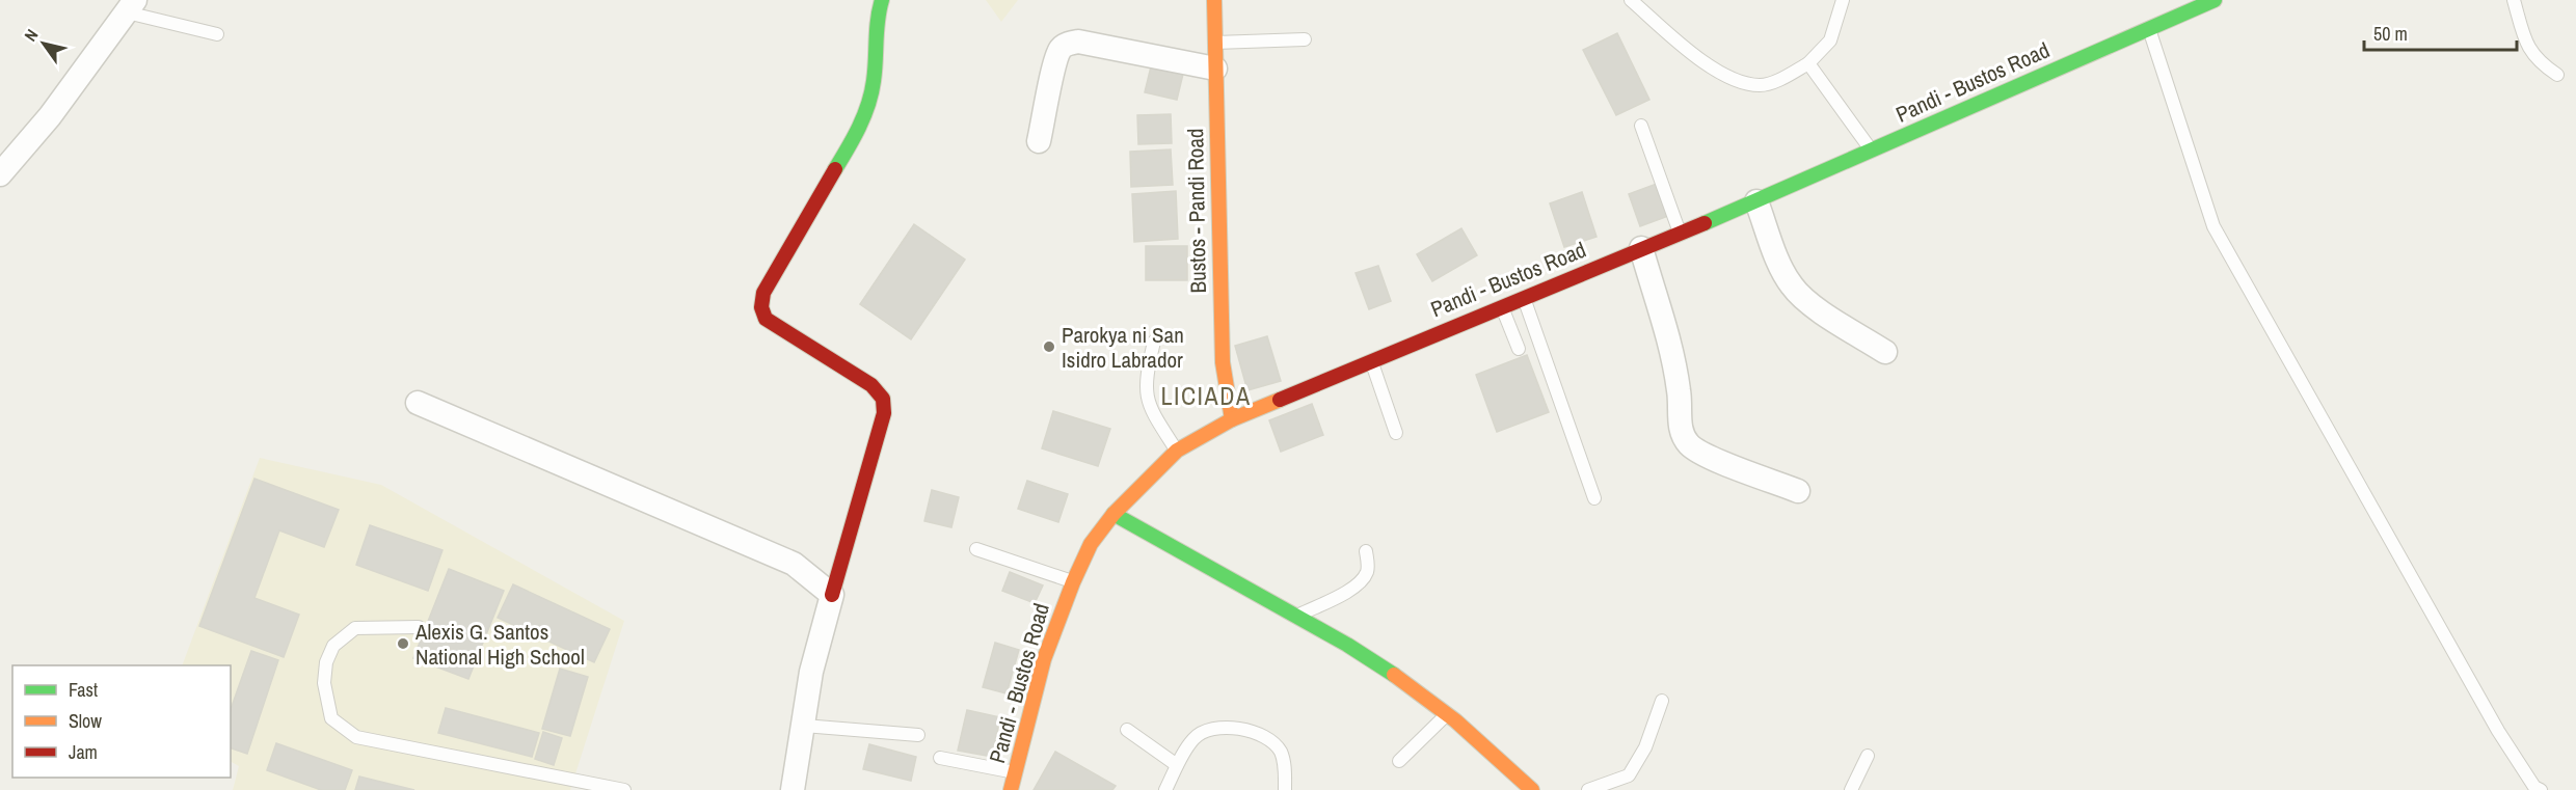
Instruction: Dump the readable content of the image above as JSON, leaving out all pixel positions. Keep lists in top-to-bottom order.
{
  "streets": {
    "main road": ["Pandi - Bustos Road", "Bustos - Pandi Road"]
  },
  "crossings": [
    ["Pandi - Bustos Road", "Bustos - Pandi Road"]
  ],
  "districts": ["LICIADA"],
  "places": ["Parokya ni San Isidro Labrador", "Alexis G. Santos National High School"],
  "legend": ["Fast", "Slow", "Jam"],
  "scale_bar": "50 m",
  "north": "top left"
}
